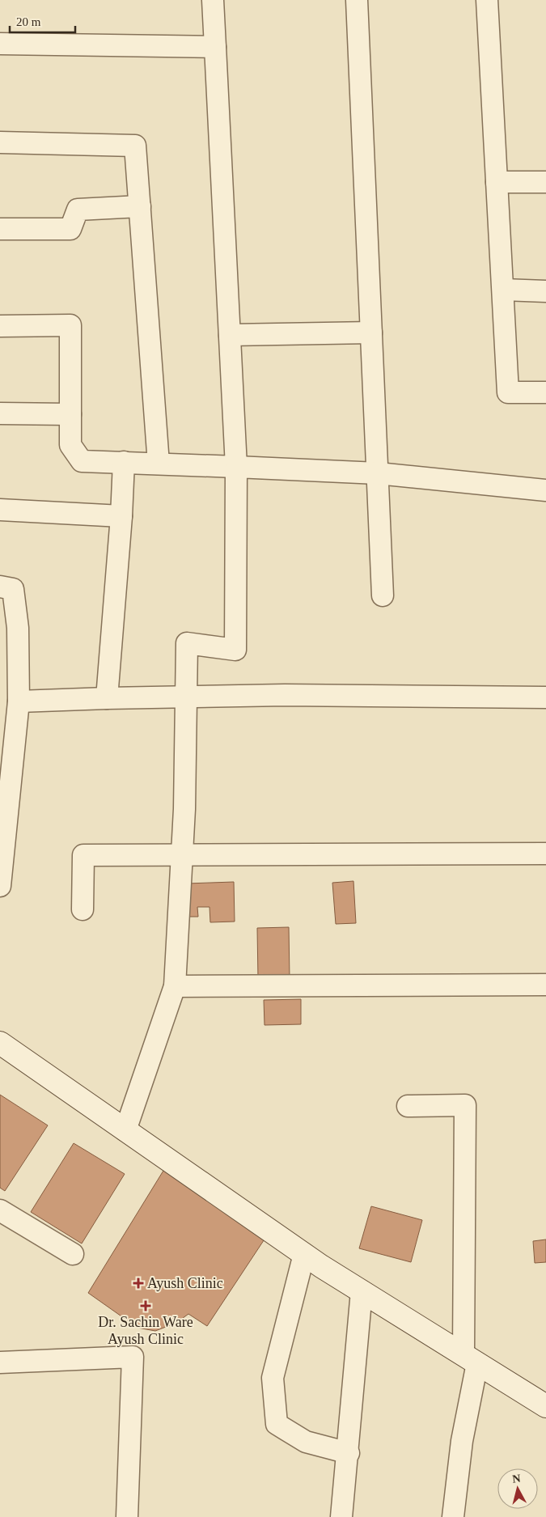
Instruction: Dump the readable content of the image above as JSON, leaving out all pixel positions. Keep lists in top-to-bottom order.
{
  "places": {
    "health": ["Ayush Clinic", "Dr. Sachin Ware Ayush Clinic"]
  },
  "scale_bar": "20 m",
  "north": "top"
}
